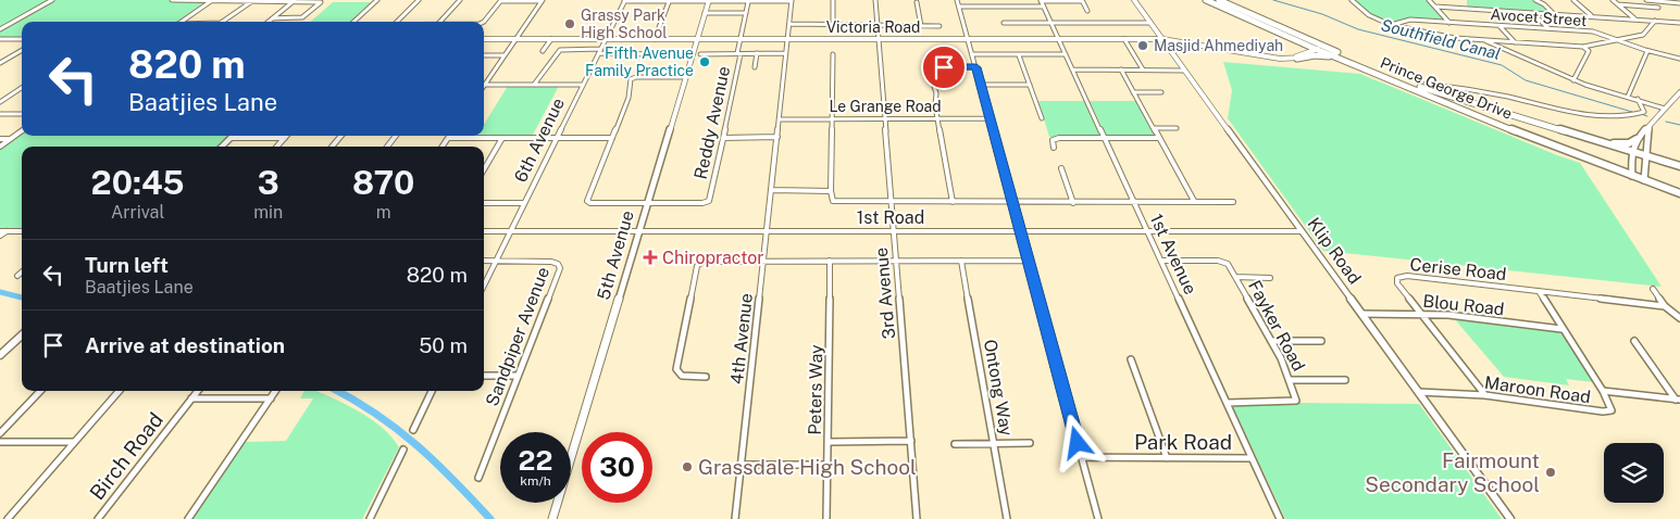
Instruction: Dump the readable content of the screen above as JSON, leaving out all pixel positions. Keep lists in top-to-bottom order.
{
  "streets": {
    "main road": ["Prince George Drive", "5th Avenue"],
    "street": [
      "Avocet Street",
      "Victoria Road",
      "Le Grange Road",
      "Reddy Avenue",
      "6th Avenue",
      "1st Road",
      "Klip Road",
      "1st Avenue",
      "Cerise Road",
      "3rd Avenue",
      "Blou Road",
      "Fayker Road",
      "Sandpiper Avenue",
      "4th Avenue",
      "Ontong Way",
      "Peters Way",
      "Maroon Road",
      "Park Road",
      "Birch Road"
    ]
  },
  "crossings": [
    ["Victoria Road", "Prince George Drive"],
    ["Victoria Road", "Reddy Avenue"],
    ["Victoria Road", "6th Avenue"],
    ["Victoria Road", "Klip Road"],
    ["Victoria Road", "1st Avenue"],
    ["Victoria Road", "5th Avenue"],
    ["Victoria Road", "3rd Avenue"],
    ["Victoria Road", "4th Avenue"],
    ["Le Grange Road", "3rd Avenue"],
    ["Le Grange Road", "4th Avenue"],
    ["Reddy Avenue", "5th Avenue"],
    ["6th Avenue", "1st Road"],
    ["6th Avenue", "Sandpiper Avenue"],
    ["1st Road", "Klip Road"],
    ["1st Road", "1st Avenue"],
    ["1st Road", "5th Avenue"],
    ["1st Road", "3rd Avenue"],
    ["1st Road", "4th Avenue"],
    ["Klip Road", "Blou Road"],
    ["Klip Road", "Maroon Road"],
    ["1st Avenue", "Fayker Road"],
    ["1st Avenue", "Park Road"],
    ["Cerise Road", "Blou Road"],
    ["Cerise Road", "Maroon Road"],
    ["Blou Road", "Maroon Road"]
  ],
  "water": ["Southfield Canal"],
  "places": {
    "other": [
      "Grassy Park High School",
      "Masjid Ahmediyah",
      "Fifth Avenue Family Practice",
      "Grassdale High School",
      "Fairmount Secondary School"
    ],
    "health": ["Chiropractor"]
  },
  "page": {
    "turn": ["820 m", "Baatjies Lane"],
    "eta": [
      "20:45",
      "Arrival",
      "3",
      "min",
      "870",
      "m"
    ],
    "list": [
      {
        "name": "Turn left",
        "note": "Baatjies Lane",
        "value": "820 m"
      },
      {
        "name": "Arrive at destination",
        "value": "50 m"
      }
    ],
    "speed": "22 km/h",
    "limit": "30"
  }
}
